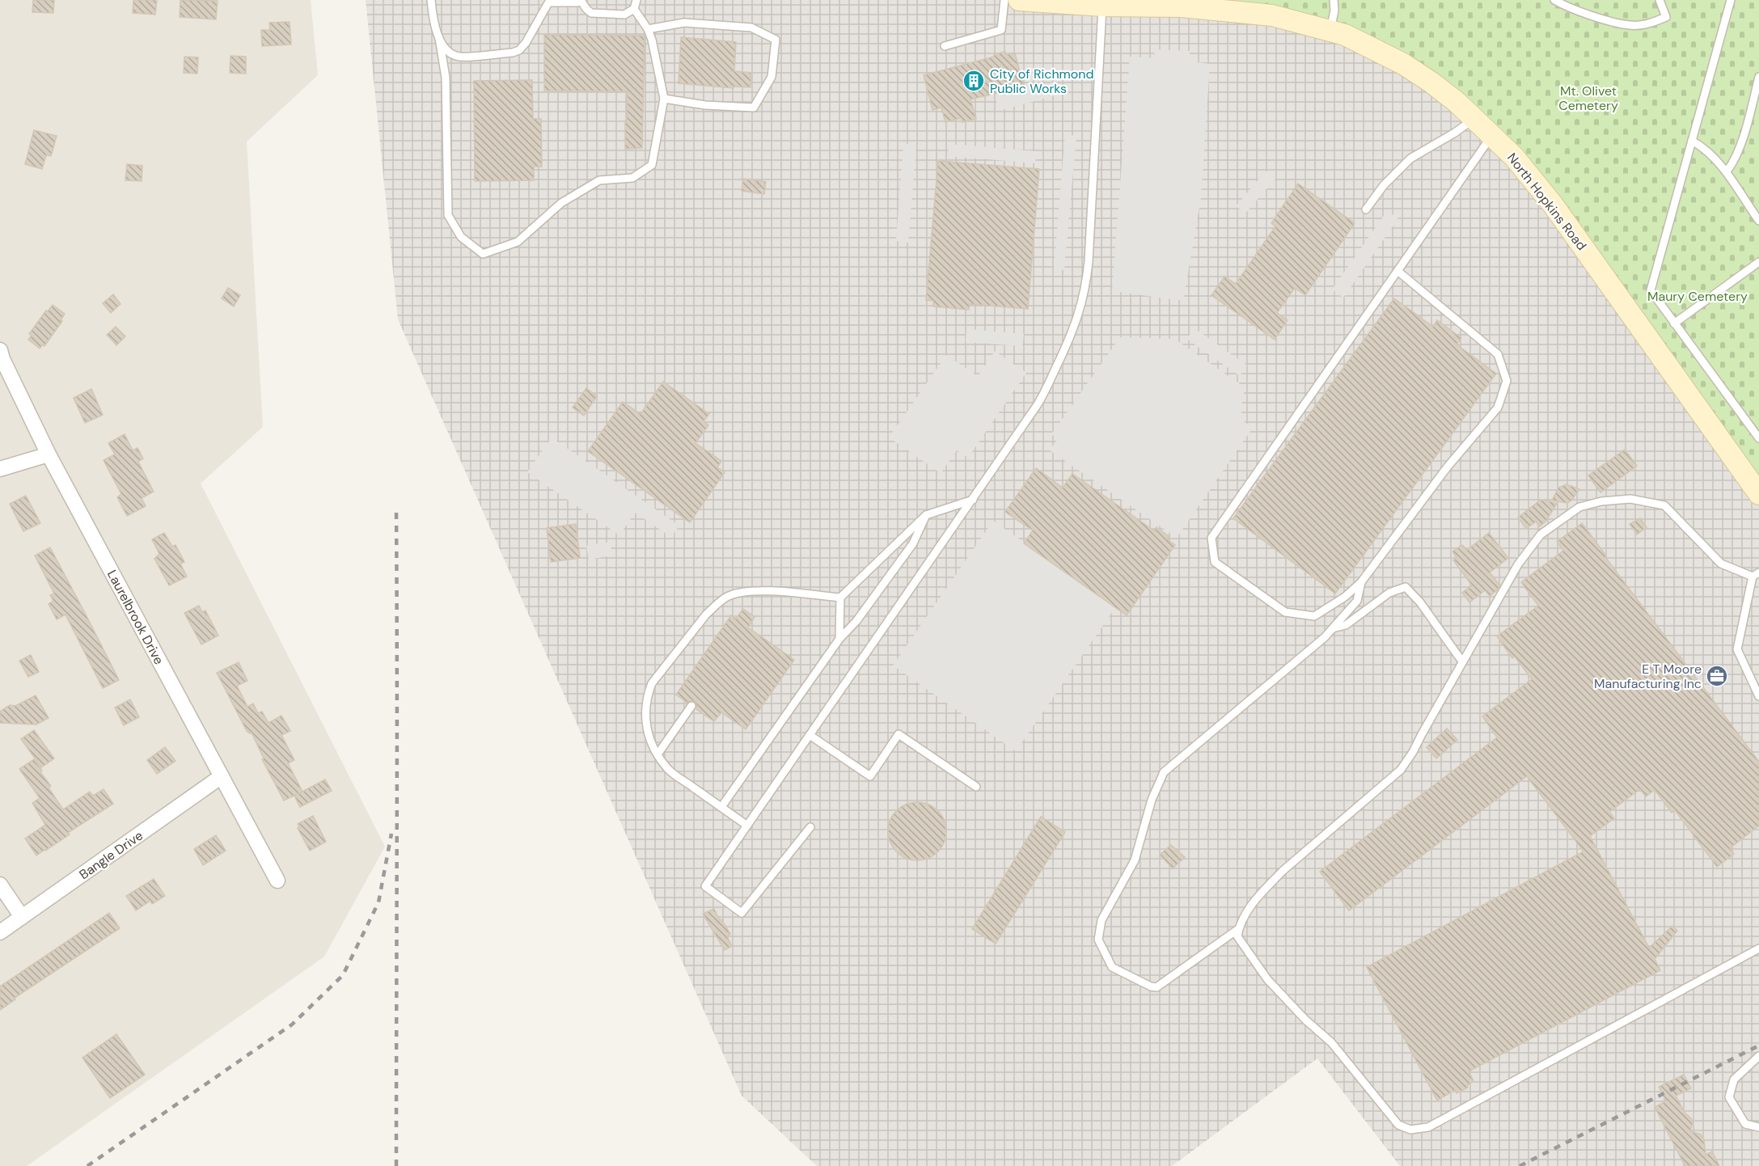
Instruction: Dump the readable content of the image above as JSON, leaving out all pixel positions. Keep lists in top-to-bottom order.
{
  "streets": {
    "main road": ["North Hopkins Road"],
    "street": ["Laurelbrook Drive", "Bangle Drive"]
  },
  "crossings": [
    ["Laurelbrook Drive", "Bangle Drive"]
  ],
  "parks": ["Mt. Olivet Cemetery", "Maury Cemetery"],
  "places": {
    "building": ["City of Richmond Public Works"],
    "office": ["E T Moore Manufacturing Inc"]
  }
}
